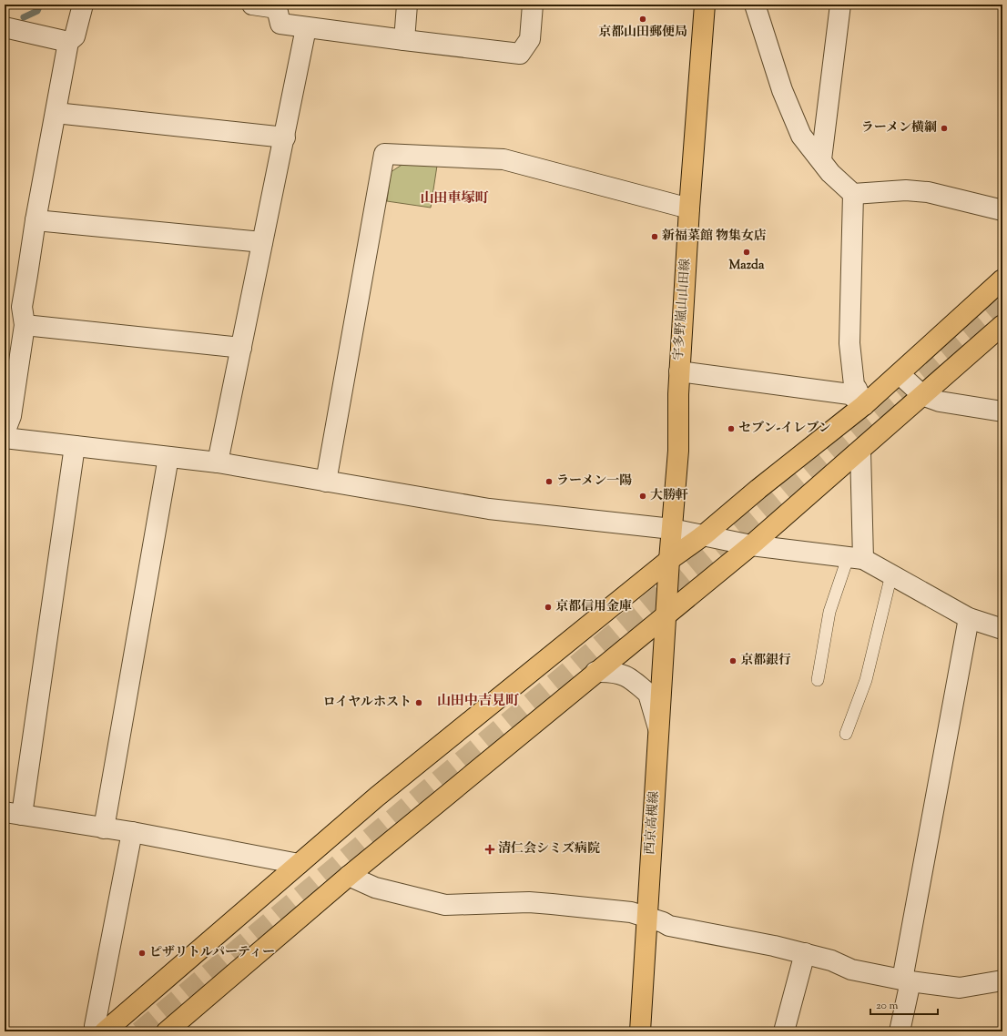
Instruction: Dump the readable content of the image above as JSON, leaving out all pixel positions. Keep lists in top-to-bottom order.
{
  "streets": {
    "main road": ["宇多野嵐山山田線", "西京高槻線"]
  },
  "crossings": [
    ["宇多野嵐山山田線", "西京高槻線"]
  ],
  "districts": ["山田車塚町", "山田中吉見町"],
  "places": {
    "other": [
      "京都山田郵便局",
      "ラーメン横綱",
      "新福菜館 物集女店",
      "Mazda",
      "セブン-イレブン",
      "ラーメン一陽",
      "大勝軒",
      "京都信用金庫",
      "京都銀行",
      "ロイヤルホスト",
      "ピザリトルパーティー"
    ],
    "health": ["清仁会シミズ病院"]
  },
  "scale_bar": "20 m"
}
